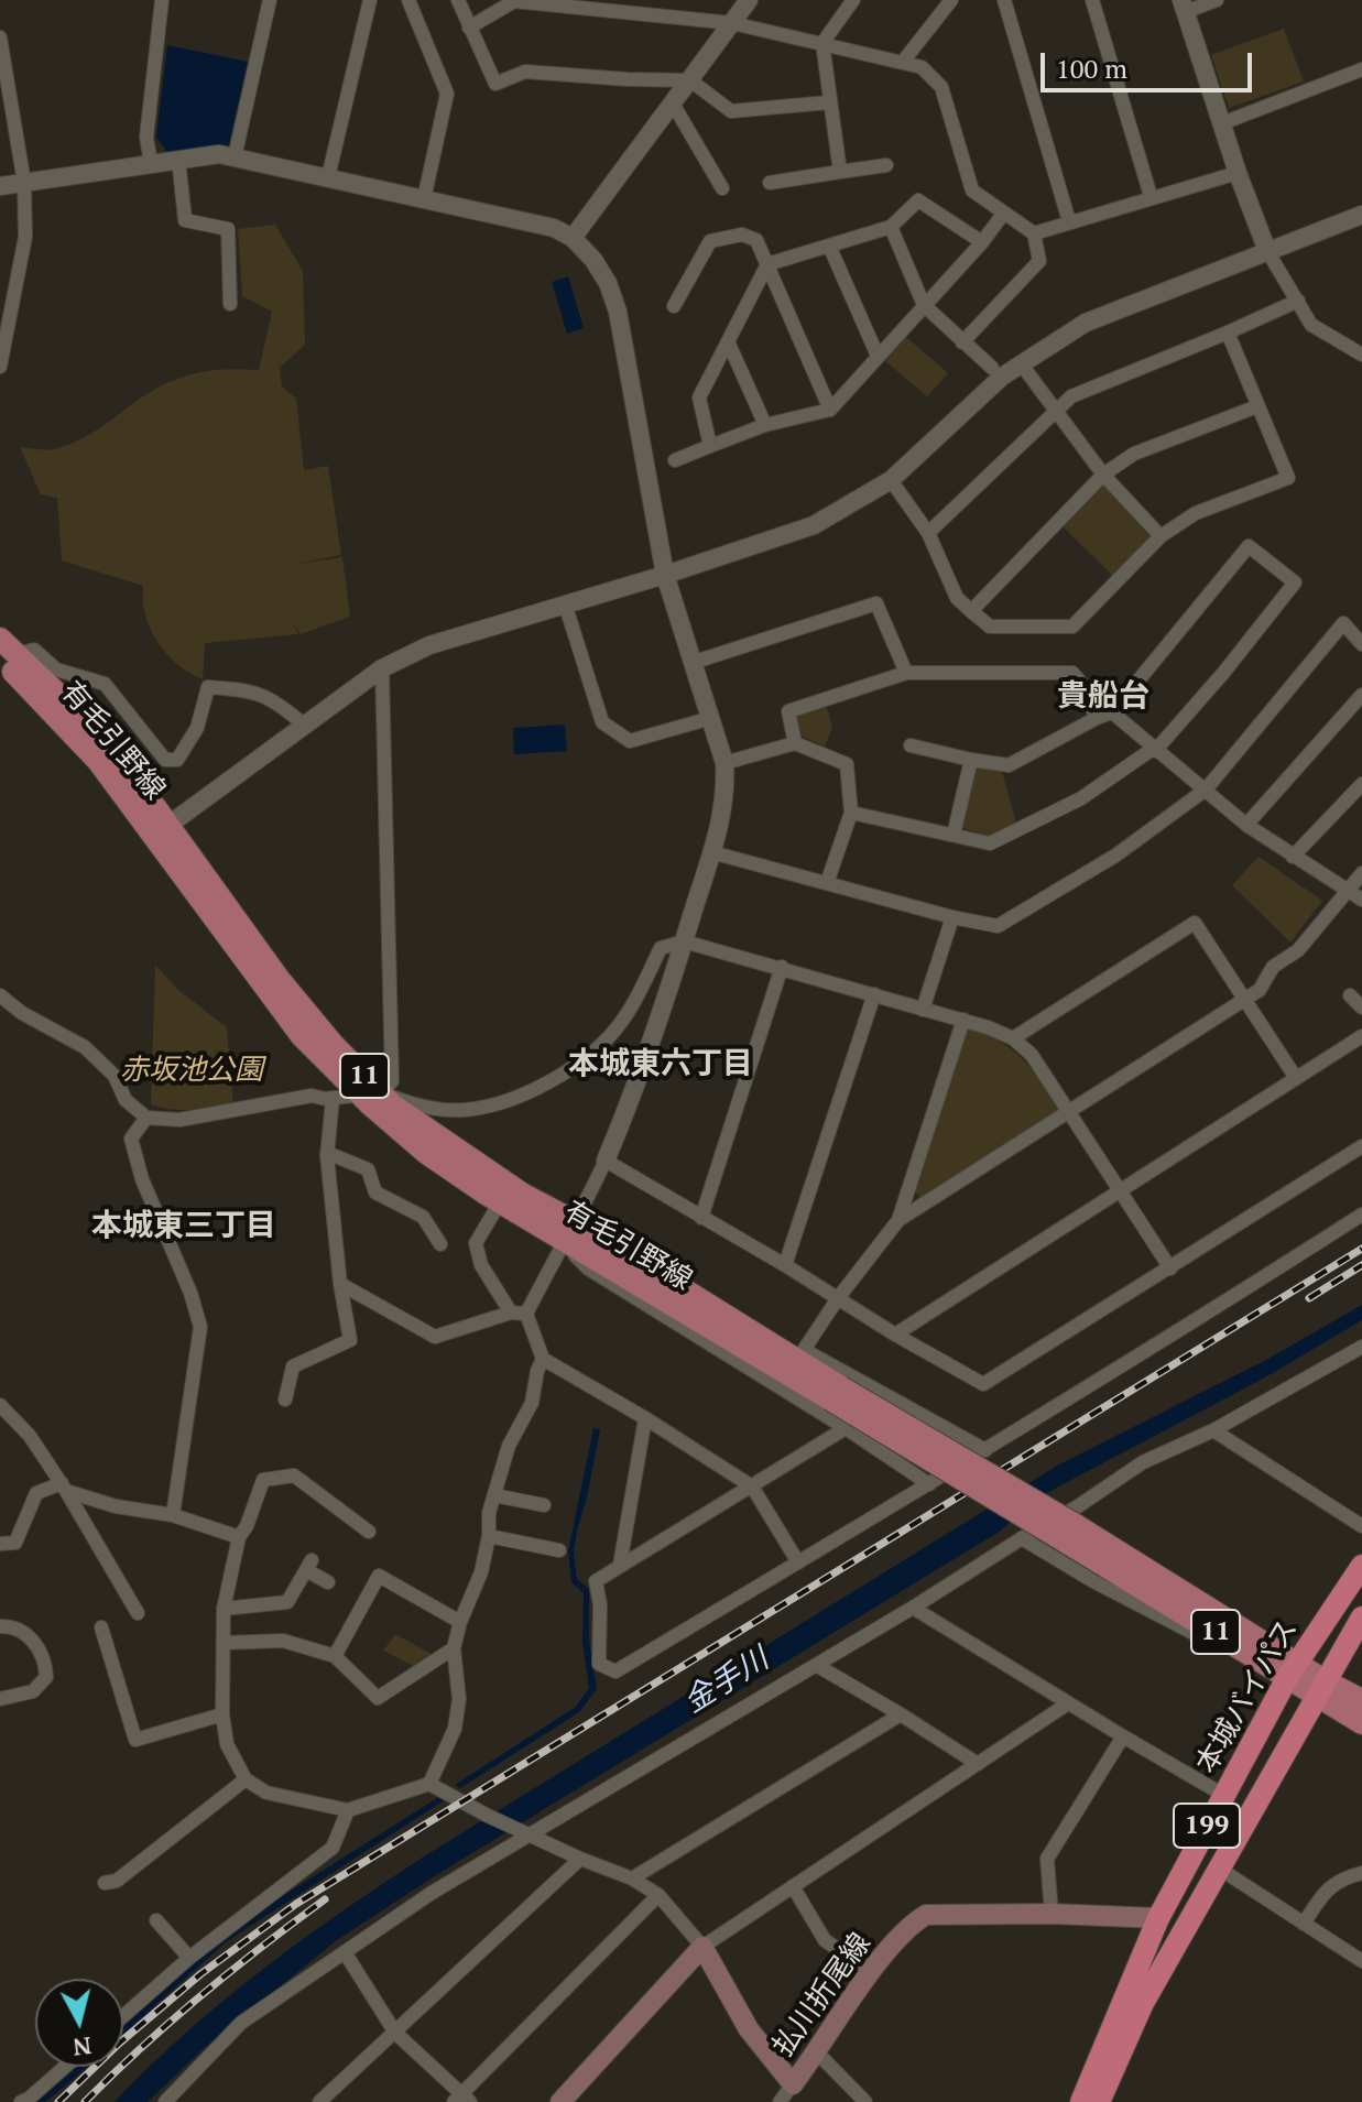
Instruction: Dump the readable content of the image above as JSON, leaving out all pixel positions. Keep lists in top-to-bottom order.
{
  "streets": {
    "highway": ["本城バイパス", "199"],
    "main road": ["有毛引野線", "11", "払川折尾線"]
  },
  "crossings": [
    ["有毛引野線", "本城バイパス"],
    ["本城バイパス", "払川折尾線"]
  ],
  "districts": ["貴船台", "本城東六丁目", "本城東三丁目"],
  "water": ["金手川"],
  "parks": ["赤坂池公園"],
  "scale_bar": "100 m",
  "north": "bottom"
}
